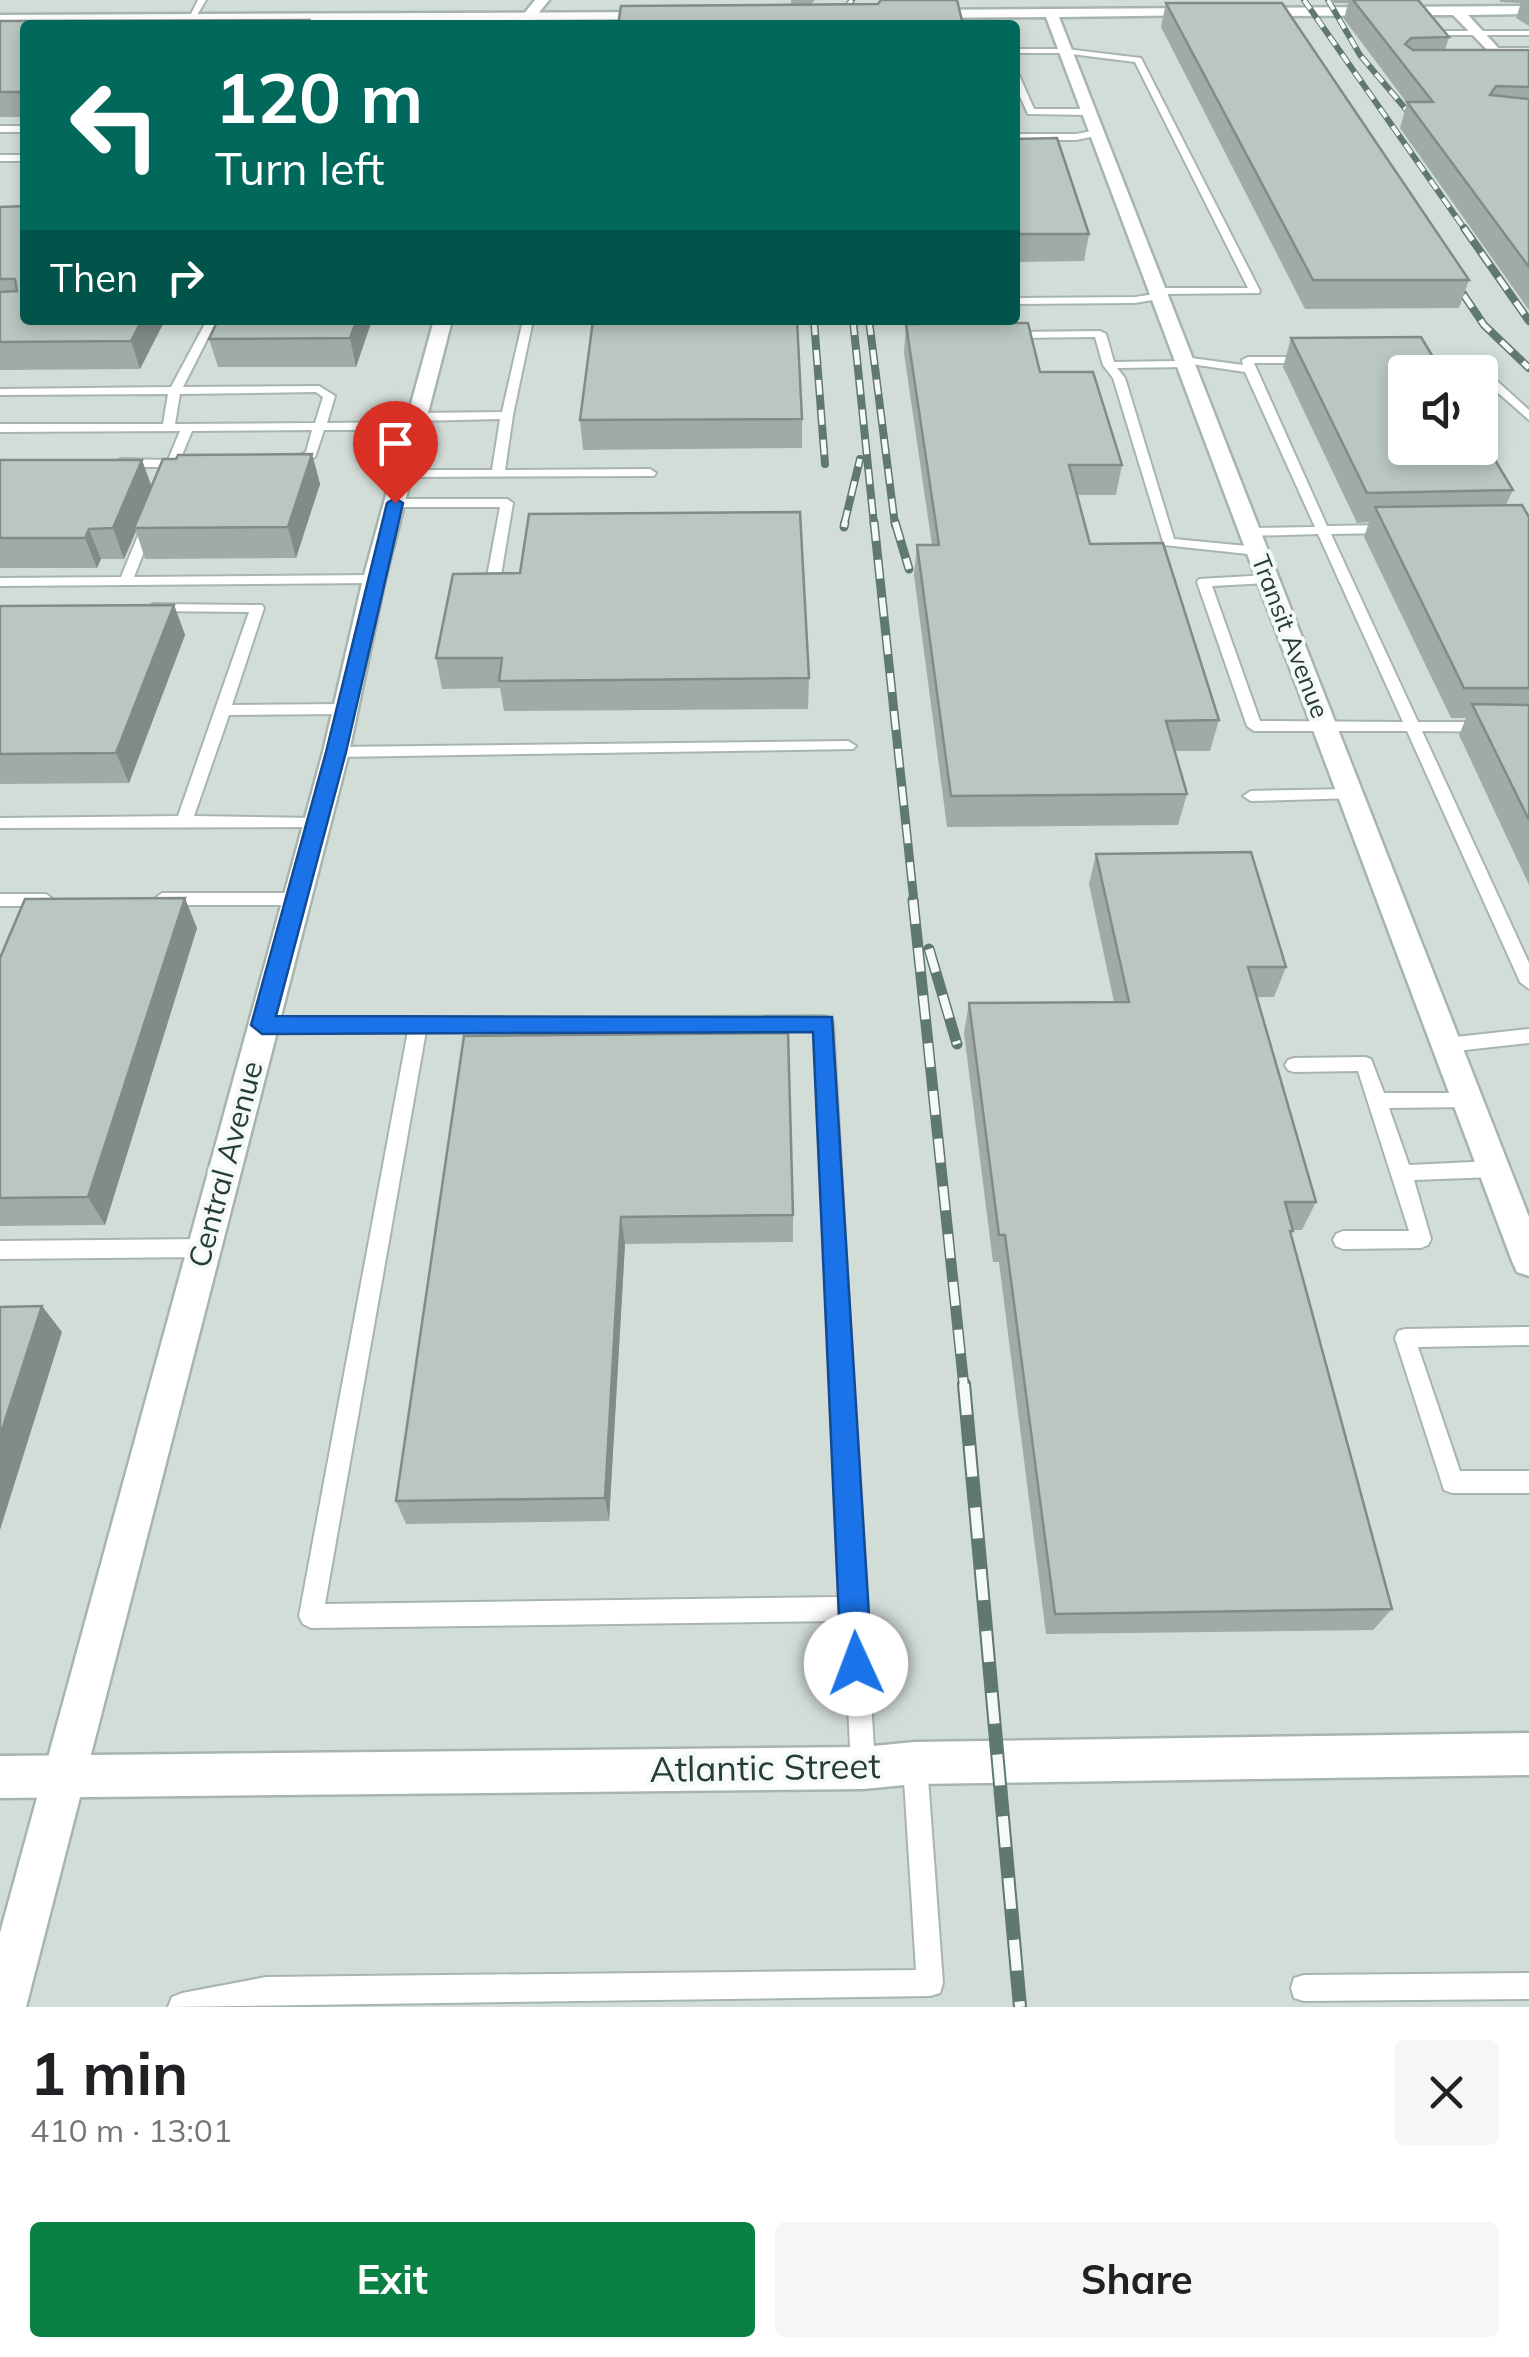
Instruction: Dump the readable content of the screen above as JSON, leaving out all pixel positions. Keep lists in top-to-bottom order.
{
  "streets": {
    "street": ["Transit Avenue", "Central Avenue", "Atlantic Street"]
  },
  "crossings": [
    ["Central Avenue", "Atlantic Street"]
  ],
  "page": {
    "turn": ["120 m", "Turn left"],
    "then": "Then",
    "heading": ["1 min", "410 m · 13:01"],
    "buttons": ["Exit", "Share"]
  }
}
